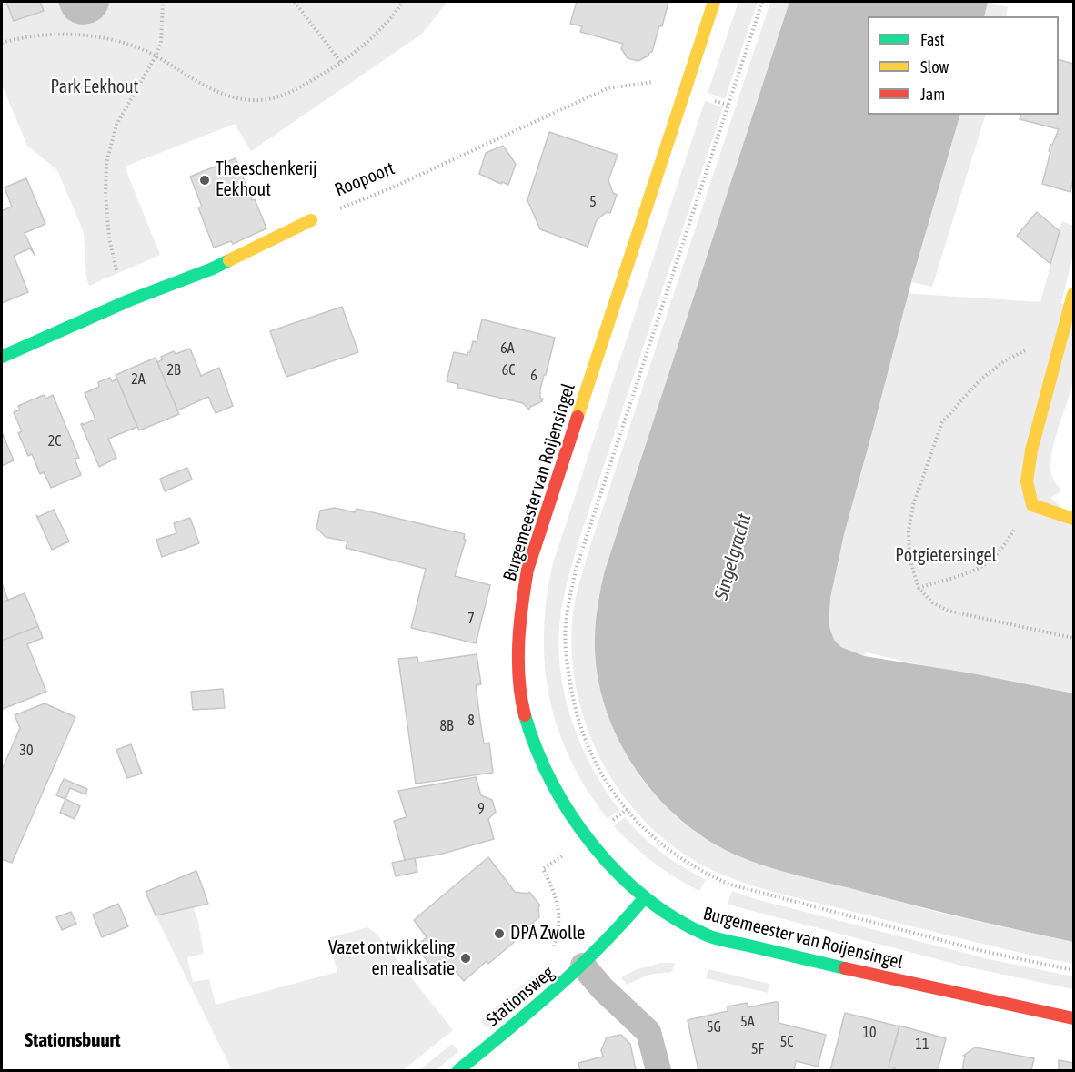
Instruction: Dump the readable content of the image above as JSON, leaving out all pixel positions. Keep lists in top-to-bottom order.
{
  "streets": {
    "main road": ["Burgemeester van Roijensingel", "Stationsweg"],
    "path": ["Roopoort"]
  },
  "crossings": [
    ["Roopoort", "Burgemeester van Roijensingel"],
    ["Burgemeester van Roijensingel", "Stationsweg"]
  ],
  "districts": ["Stationsbuurt"],
  "water": ["Singelgracht"],
  "parks": ["Park Eekhout", "Potgietersingel"],
  "places": ["Theeschenkerij Eekhout", "DPA Zwolle", "Vazet ontwikkeling en realisatie"],
  "house_numbers": [
    "5",
    "6A",
    "2B",
    "6C",
    "6",
    "2A",
    "2C",
    "7",
    "8",
    "8B",
    "30",
    "9",
    "5A",
    "5G",
    "10",
    "5C",
    "11",
    "5F"
  ],
  "legend": ["Fast", "Slow", "Jam"]
}
